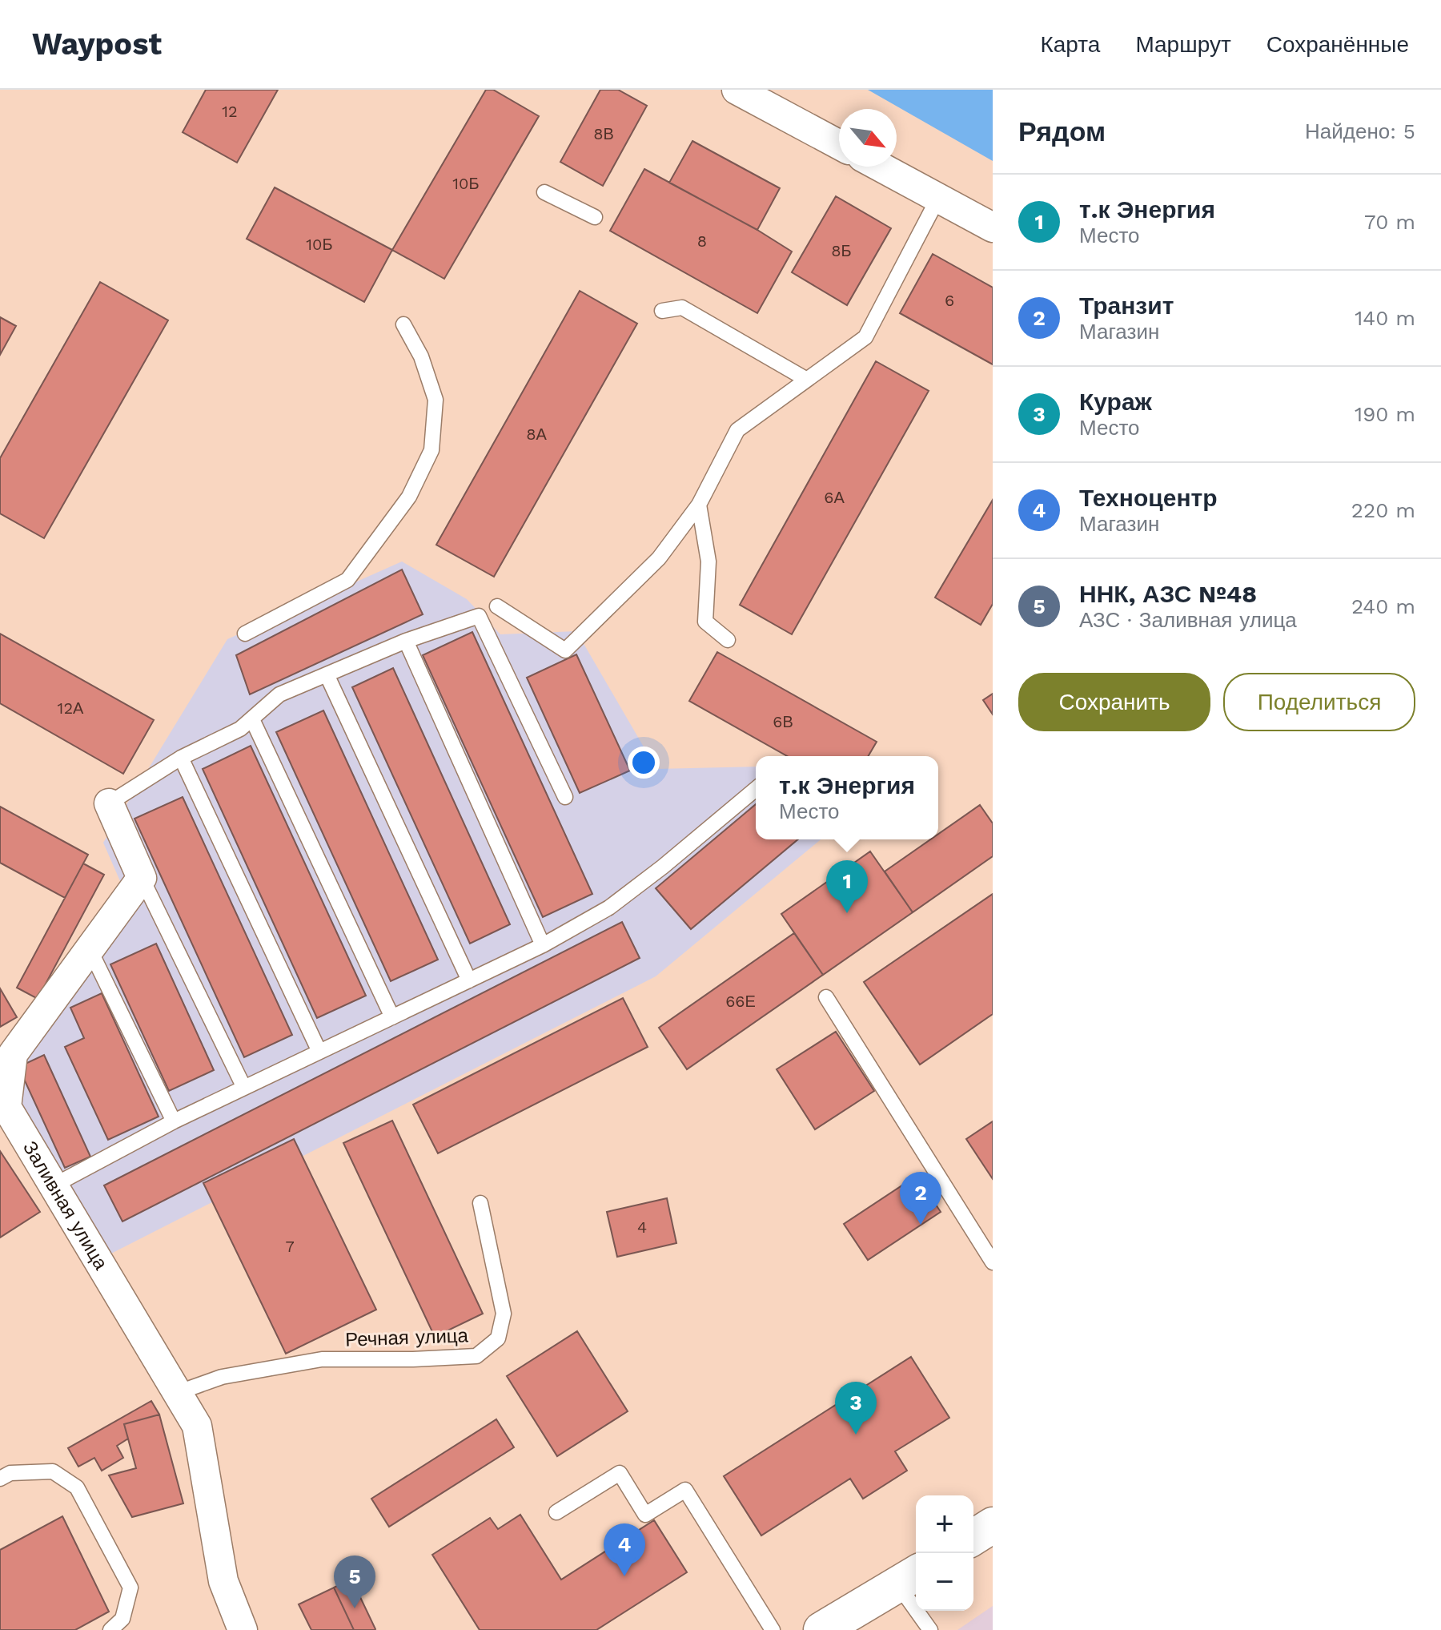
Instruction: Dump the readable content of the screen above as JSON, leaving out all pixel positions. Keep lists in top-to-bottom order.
{
  "streets": {
    "street": ["Заливная улица"],
    "lane": ["Речная улица"]
  },
  "crossings": [
    ["Заливная улица", "Речная улица"]
  ],
  "house_numbers": [
    "12",
    "8В",
    "10Б",
    "8",
    "10Б",
    "8Б",
    "6",
    "8А",
    "6А",
    "12А",
    "6В",
    "66Е",
    "4",
    "7"
  ],
  "north": "bottom right",
  "page": {
    "header": "Waypost",
    "nav": ["Карта", "Маршрут", "Сохранённые"],
    "heading": ["Рядом", "Найдено: 5"],
    "list": [
      {
        "mark": "1",
        "name": "т.к Энергия",
        "note": "Место",
        "value": "70 m"
      },
      {
        "mark": "2",
        "name": "Транзит",
        "note": "Магазин",
        "value": "140 m"
      },
      {
        "mark": "3",
        "name": "Кураж",
        "note": "Место",
        "value": "190 m"
      },
      {
        "mark": "4",
        "name": "Техноцентр",
        "note": "Магазин",
        "value": "220 m"
      },
      {
        "mark": "5",
        "name": "ННК, АЗС №48",
        "note": "АЗС · Заливная улица",
        "value": "240 m"
      }
    ],
    "buttons": ["Сохранить", "Поделиться"],
    "popup": ["т.к Энергия", "Место"],
    "pins": [
      "1",
      "2",
      "3",
      "4",
      "5"
    ],
    "map_buttons": ["+", "−"]
  }
}
